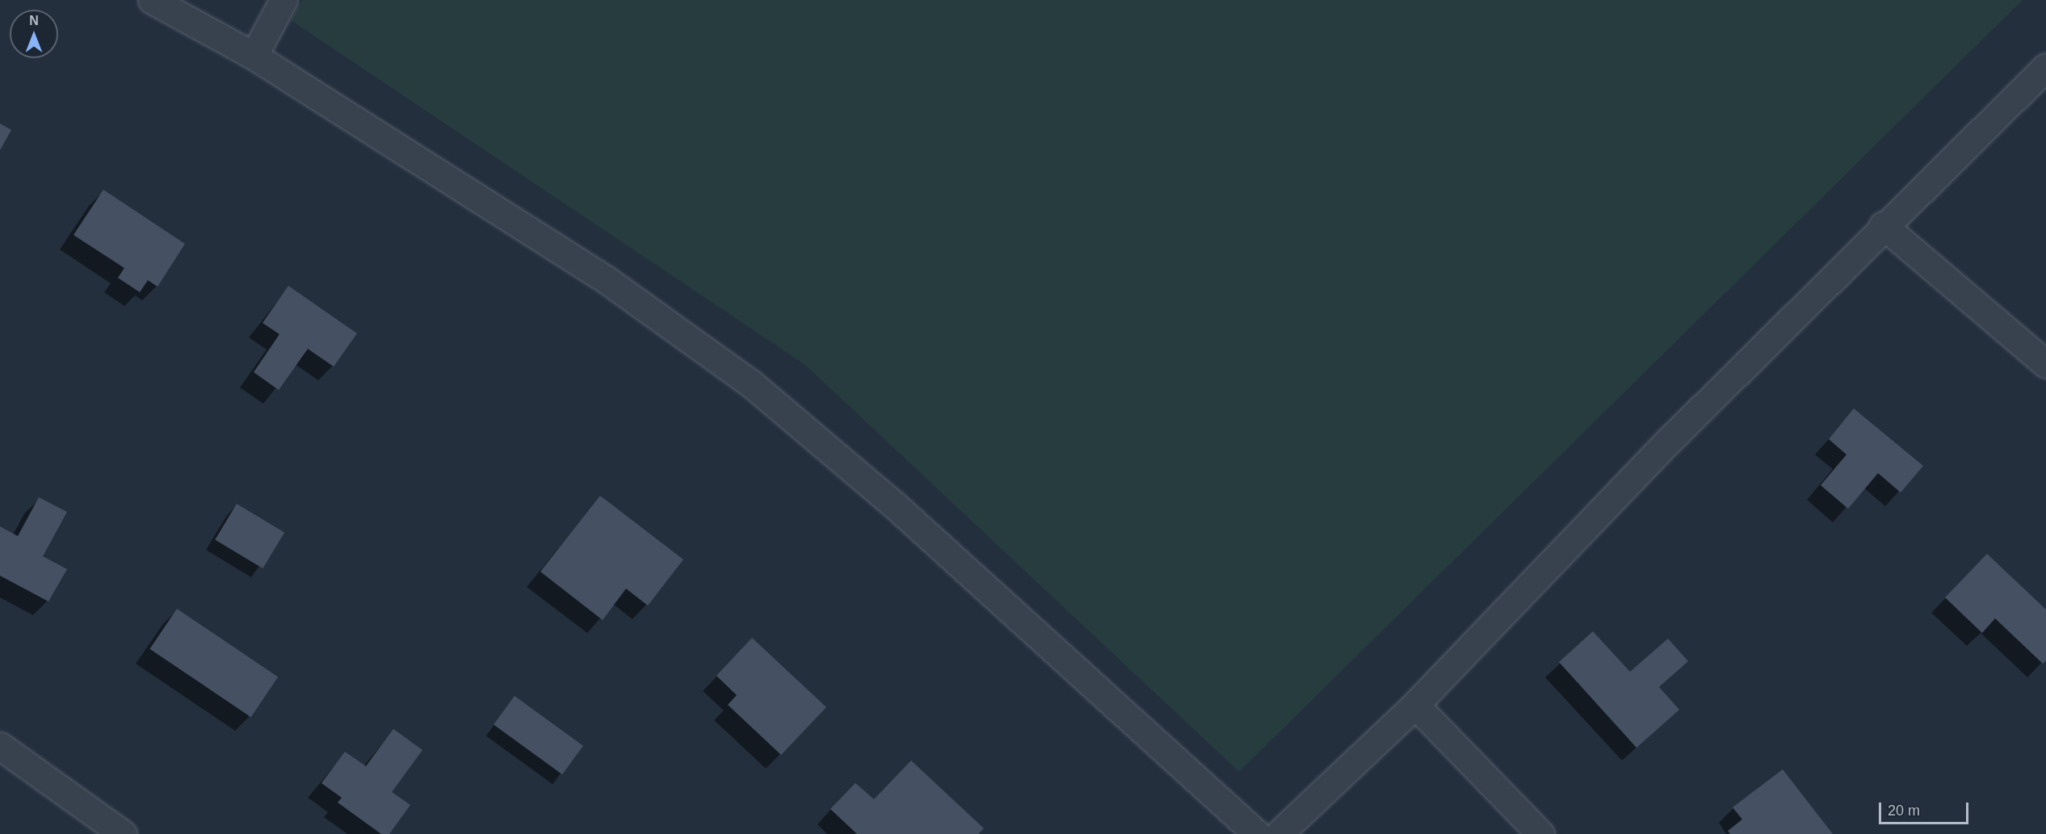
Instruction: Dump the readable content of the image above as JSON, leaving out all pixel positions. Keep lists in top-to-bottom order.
{
  "scale_bar": "20 m",
  "north": "top"
}
